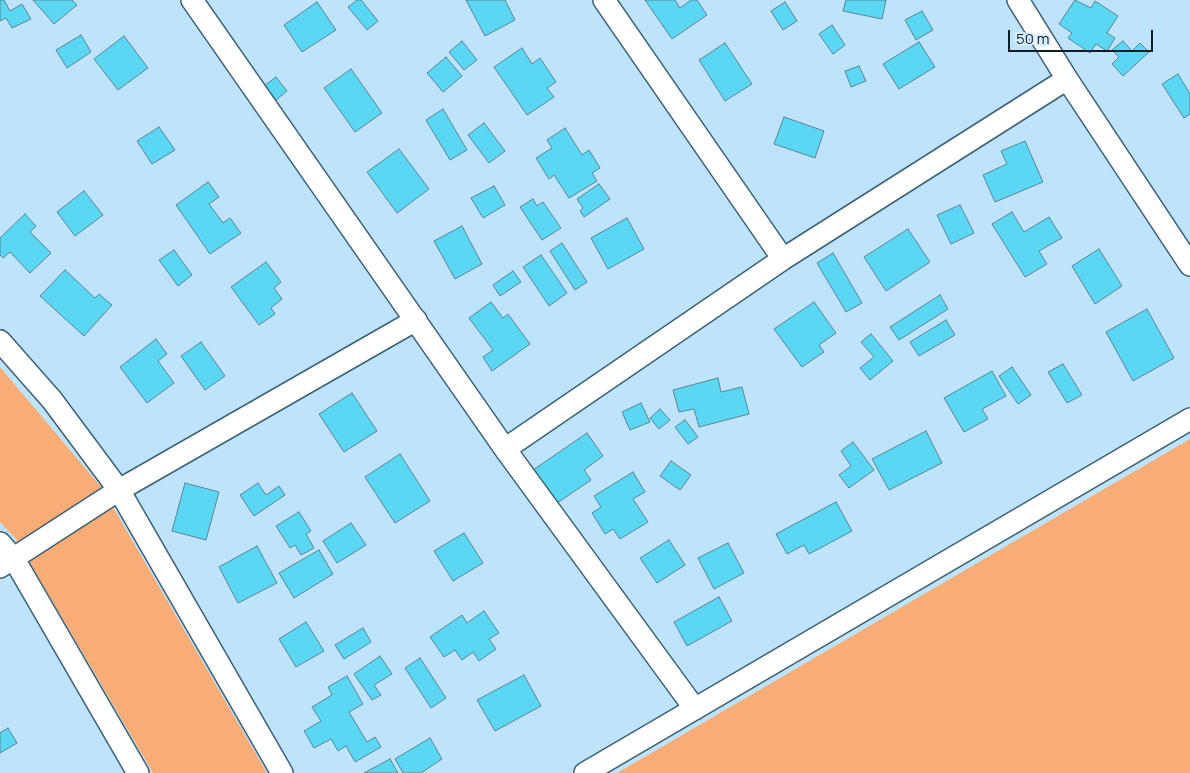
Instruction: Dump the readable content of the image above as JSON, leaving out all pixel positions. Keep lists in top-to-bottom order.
{
  "scale_bar": "50 m"
}
